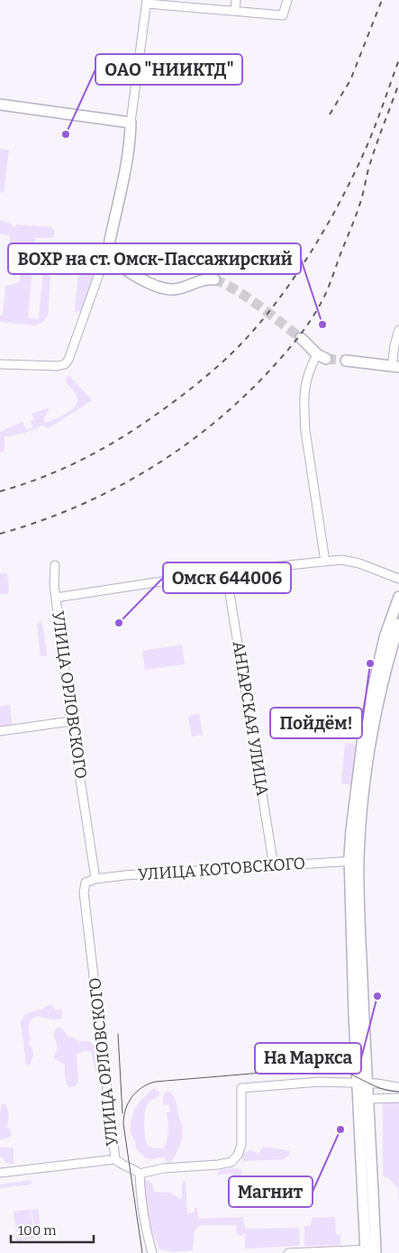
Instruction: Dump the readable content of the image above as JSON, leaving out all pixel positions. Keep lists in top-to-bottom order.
{
  "streets": {
    "street": ["УЛИЦА ОРЛОВСКОГО", "АНГАРСКАЯ УЛИЦА", "УЛИЦА КОТОВСКОГО"]
  },
  "crossings": [
    ["УЛИЦА ОРЛОВСКОГО", "УЛИЦА КОТОВСКОГО"],
    ["АНГАРСКАЯ УЛИЦА", "УЛИЦА КОТОВСКОГО"]
  ],
  "places": [
    "ОАО \"НИИКТД\"",
    "ВОХР на ст. Омск-Пассажирский",
    "Омск 644006",
    "Пойдём!",
    "На Маркса",
    "Магнит"
  ],
  "scale_bar": "100 m"
}
